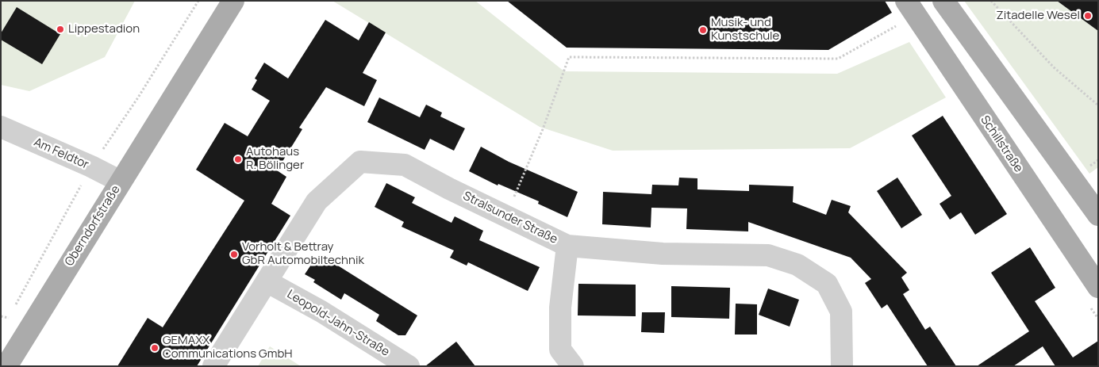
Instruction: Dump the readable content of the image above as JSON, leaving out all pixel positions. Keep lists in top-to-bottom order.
{
  "streets": {
    "main road": ["Schillstraße", "Oberndorfstraße"],
    "street": ["Am Feldtor", "Stralsunder Straße", "Leopold-Jahn-Straße"]
  },
  "crossings": [
    ["Am Feldtor", "Oberndorfstraße"],
    ["Stralsunder Straße", "Leopold-Jahn-Straße"]
  ],
  "places": [
    "Zitadelle Wesel",
    "Lippestadion",
    "Musik- und Kunstschule",
    "Autohaus R. Bölinger",
    "Vorholt & Bettray GbR Automobiltechnik",
    "GEMAXX Communications GmbH"
  ]
}
